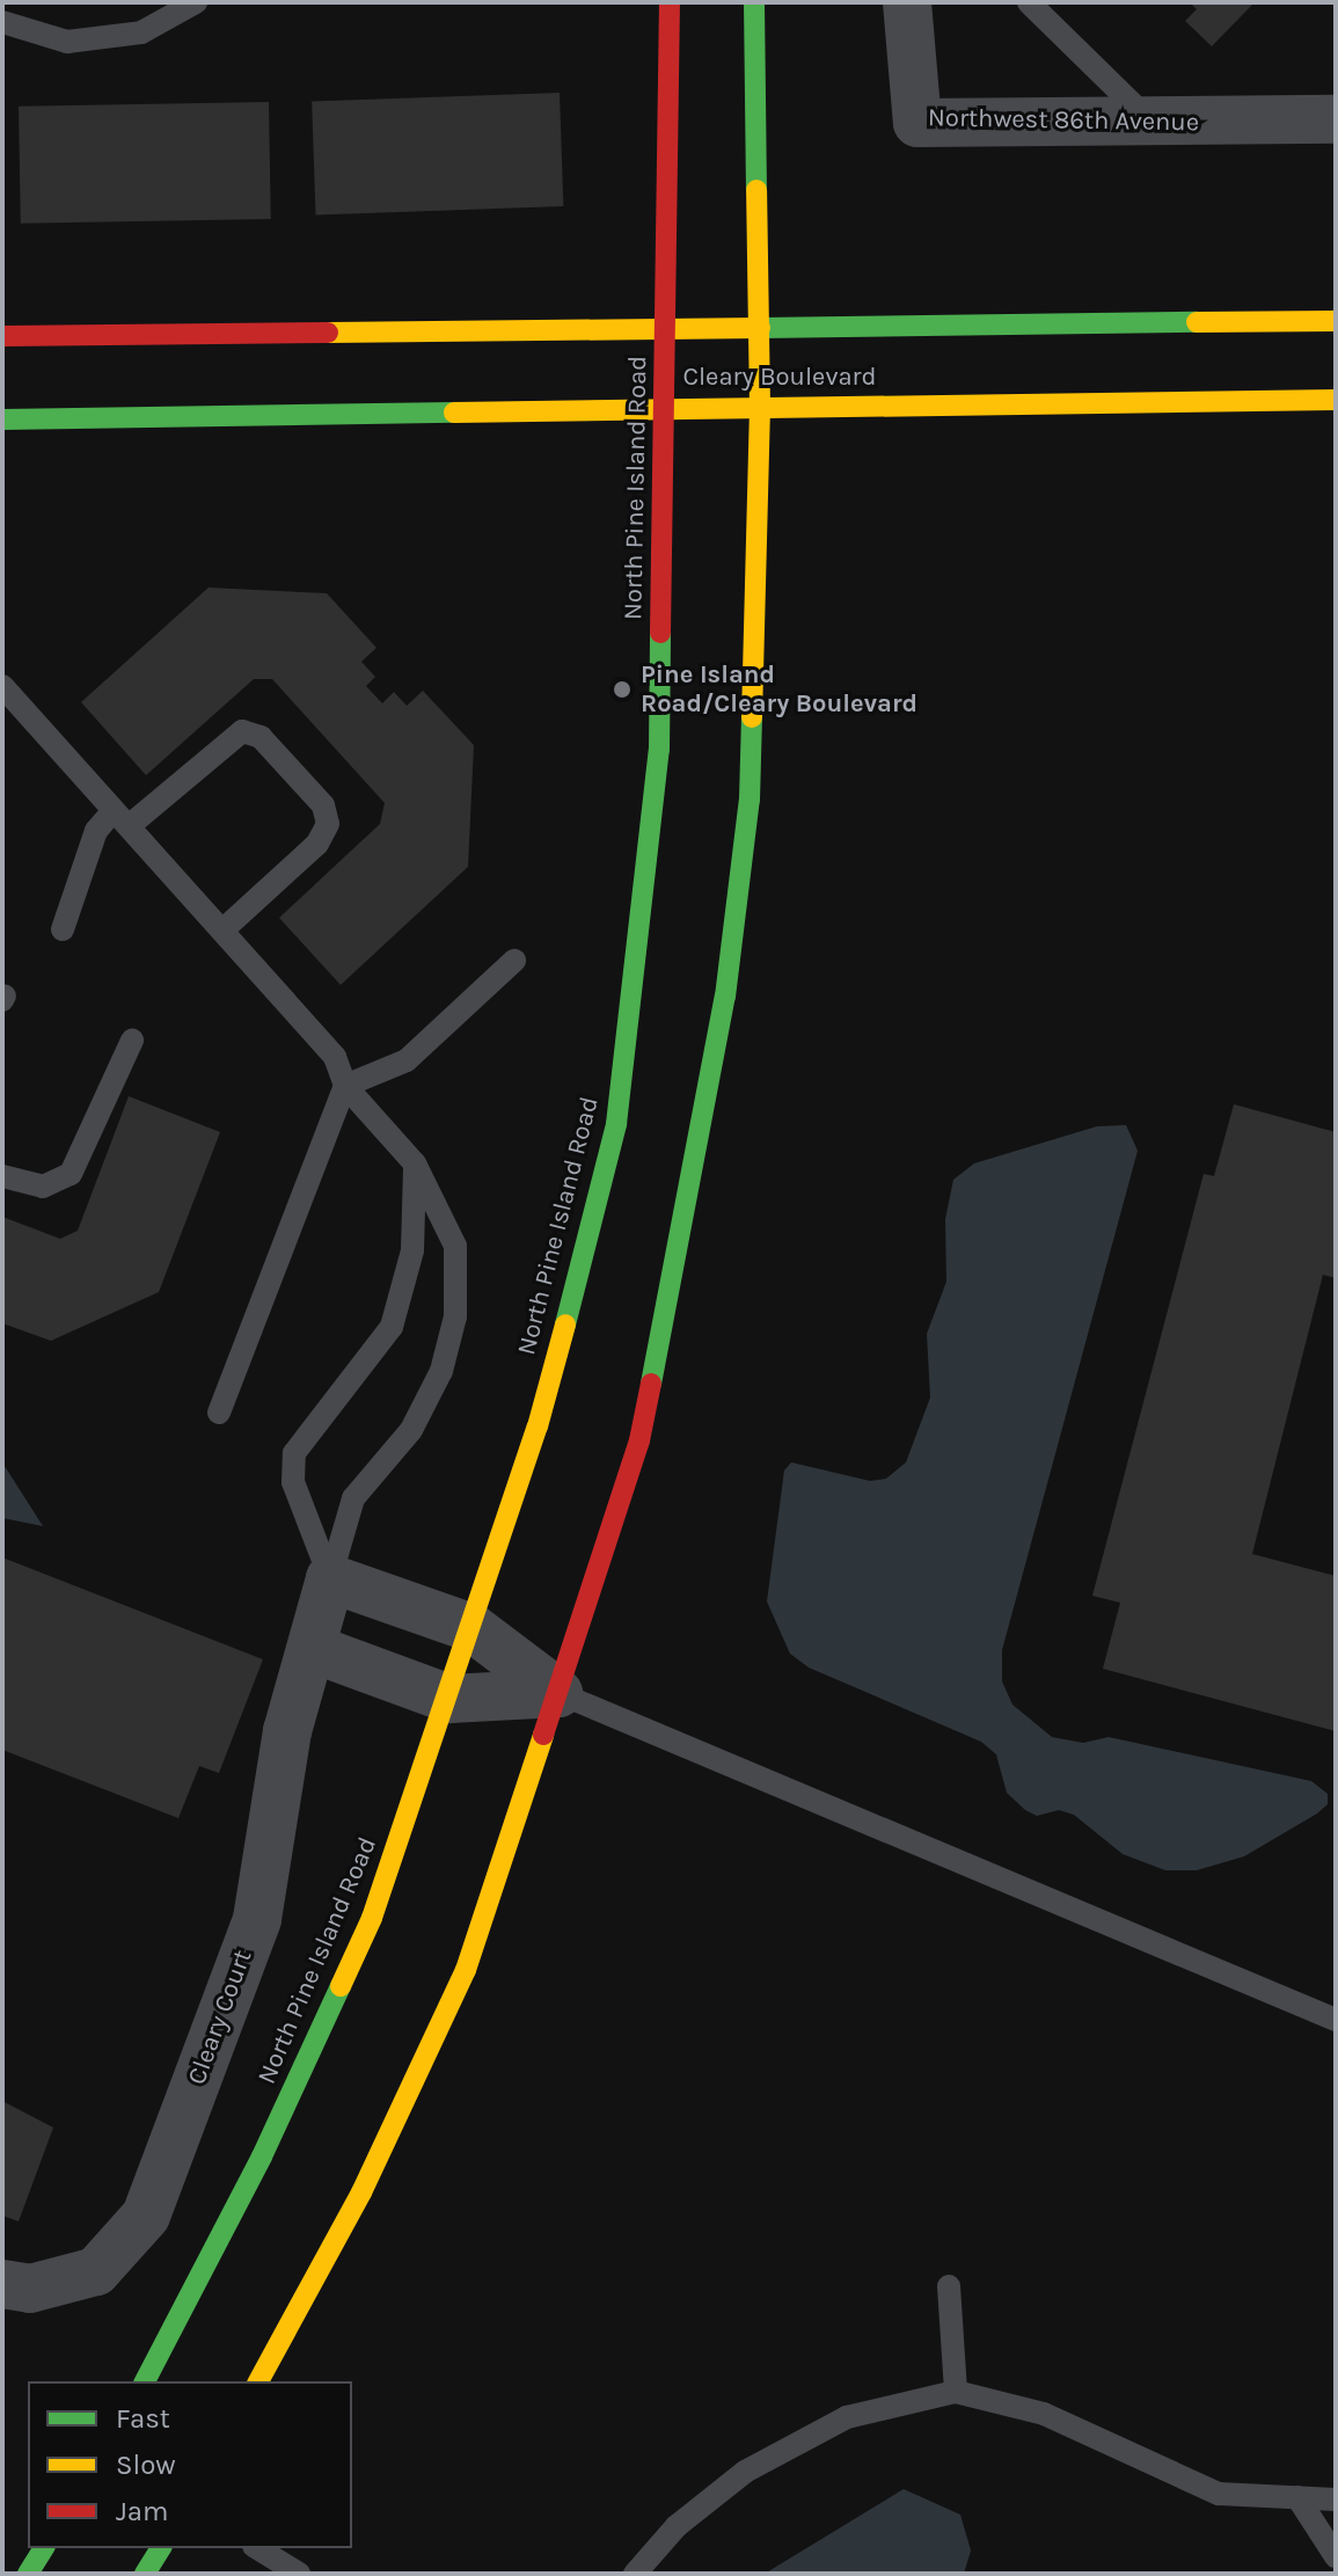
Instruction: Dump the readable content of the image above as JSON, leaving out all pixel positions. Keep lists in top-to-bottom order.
{
  "streets": {
    "main road": ["Cleary Boulevard", "North Pine Island Road"],
    "street": ["Northwest 86th Avenue", "Cleary Court"]
  },
  "crossings": [
    ["Cleary Boulevard", "North Pine Island Road"]
  ],
  "places": ["Pine Island Road/Cleary Boulevard"],
  "legend": ["Fast", "Slow", "Jam"]
}
